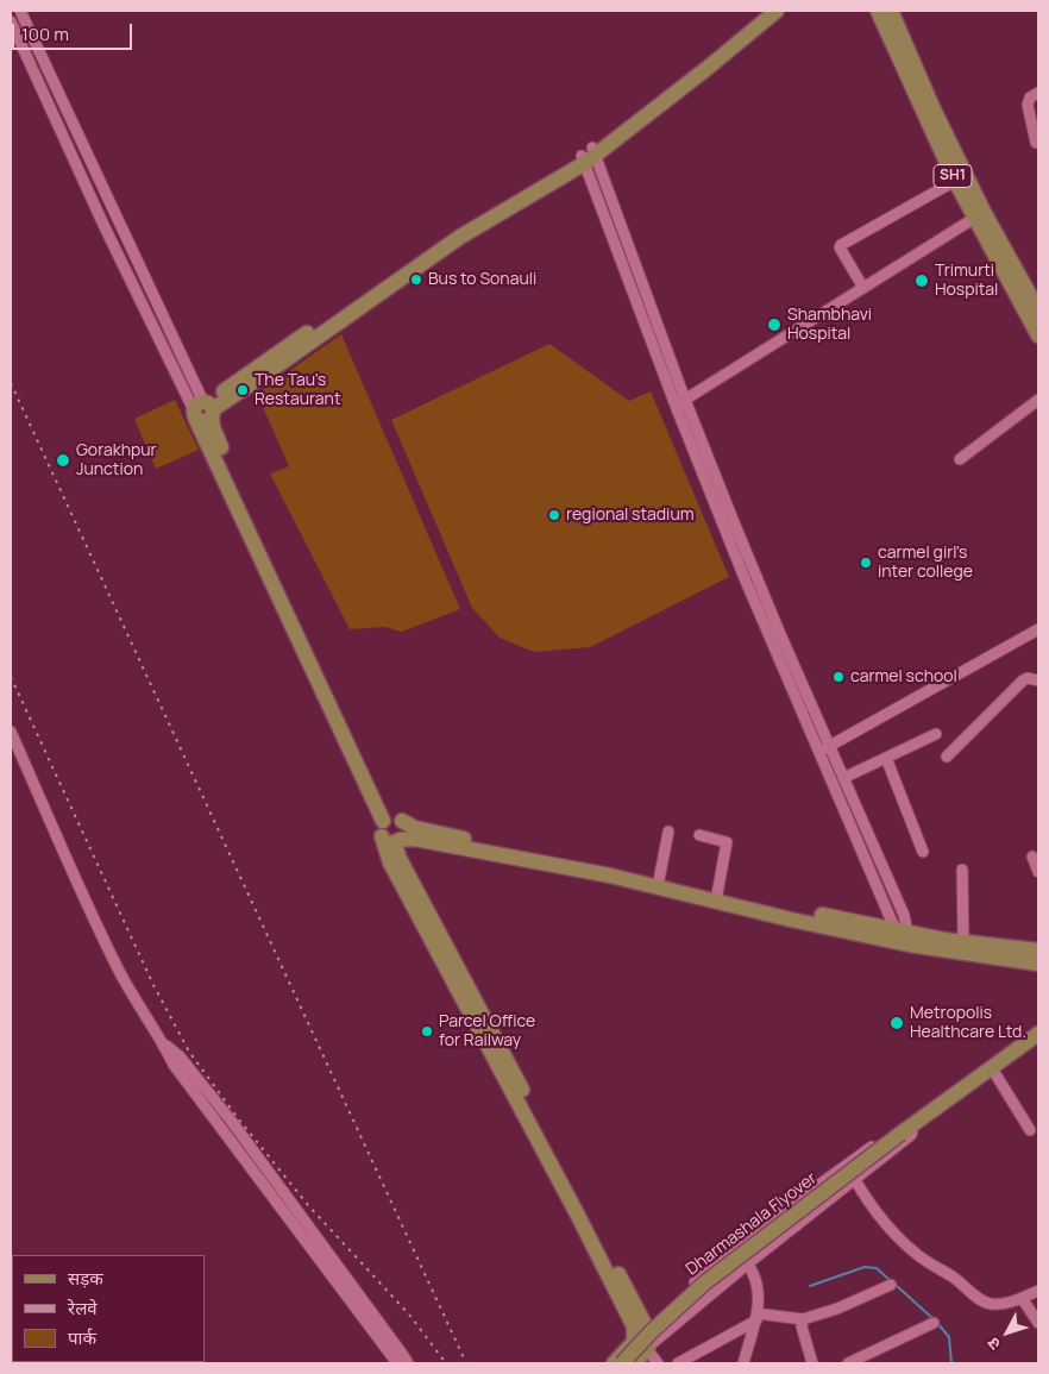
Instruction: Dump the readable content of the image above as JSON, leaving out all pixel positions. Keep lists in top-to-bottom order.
{
  "streets": {
    "main road": ["SH1", "Dharmashala Flyover"]
  },
  "places": [
    "Bus to Sonauli",
    "Trimurti Hospital",
    "Shambhavi Hospital",
    "The Tau's Restaurant",
    "Gorakhpur Junction",
    "regional stadium",
    "carmel girl's inter college",
    "carmel school",
    "Metropolis Healthcare Ltd.",
    "Parcel Office for Railway"
  ],
  "legend": ["सड़क", "रेलवे", "पार्क"],
  "scale_bar": "100 m",
  "north": "bottom left"
}
